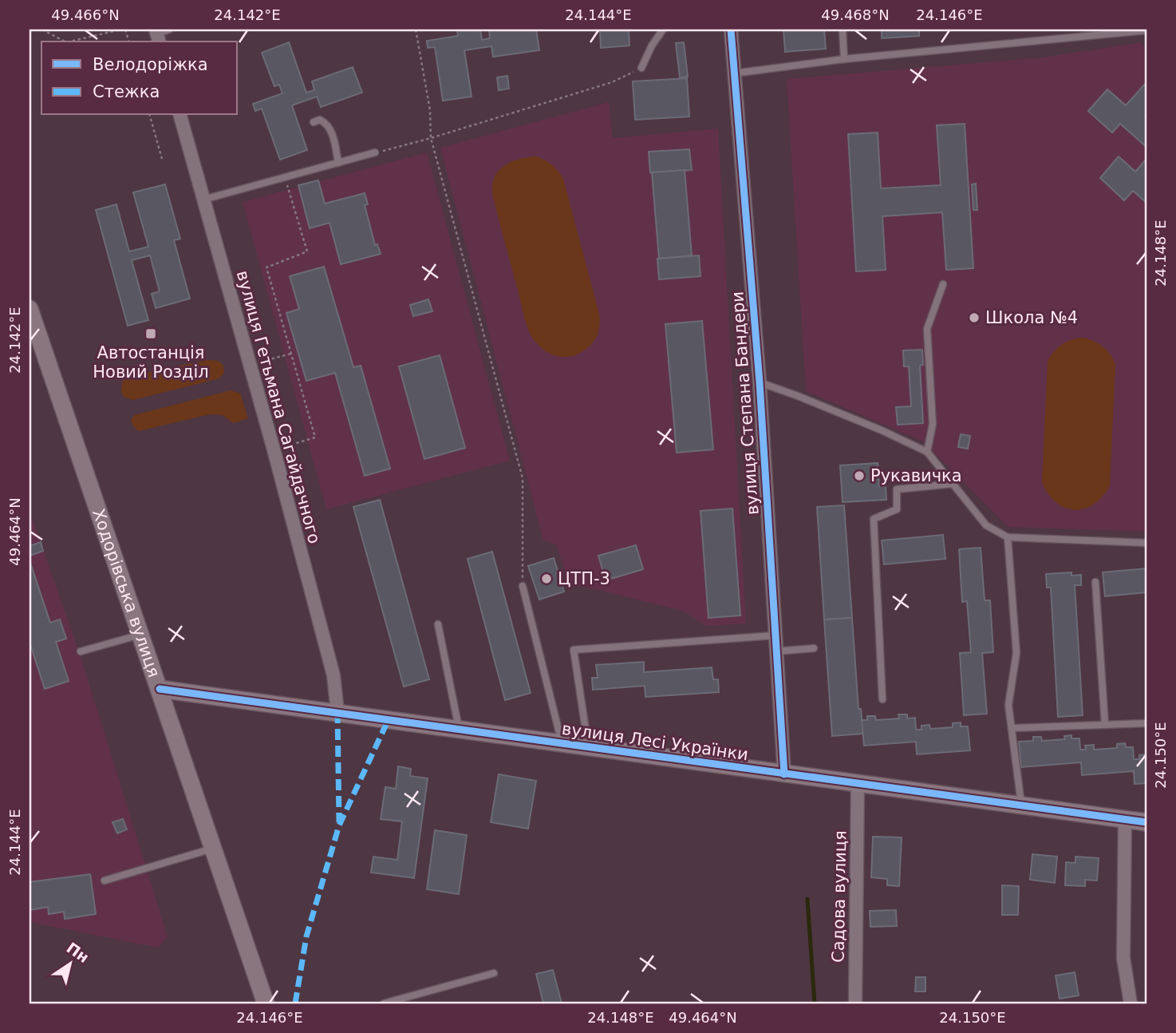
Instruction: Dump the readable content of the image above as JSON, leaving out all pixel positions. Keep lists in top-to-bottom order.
{
  "streets": {
    "street": [
      "вулиця Степана Бандери",
      "вулиця Гетьмана Сагайдачного",
      "Ходорівська вулиця",
      "вулиця Лесі Українки",
      "Садова вулиця"
    ]
  },
  "crossings": [
    ["вулиця Степана Бандери", "вулиця Лесі Українки"],
    ["вулиця Гетьмана Сагайдачного", "вулиця Лесі Українки"],
    ["Ходорівська вулиця", "вулиця Лесі Українки"],
    ["вулиця Лесі Українки", "Садова вулиця"]
  ],
  "places": {
    "other": ["Школа №4", "Рукавичка", "ЦТП-3"],
    "transit": ["Автостанція Новий Розділ"]
  },
  "legend": ["Велодоріжка", "Стежка"],
  "north": "top right",
  "coordinates": [
    "49.466°N",
    "24.142°E",
    "24.144°E",
    "49.468°N",
    "24.146°E",
    "24.148°E",
    "49.464°N",
    "24.150°E"
  ]
}
